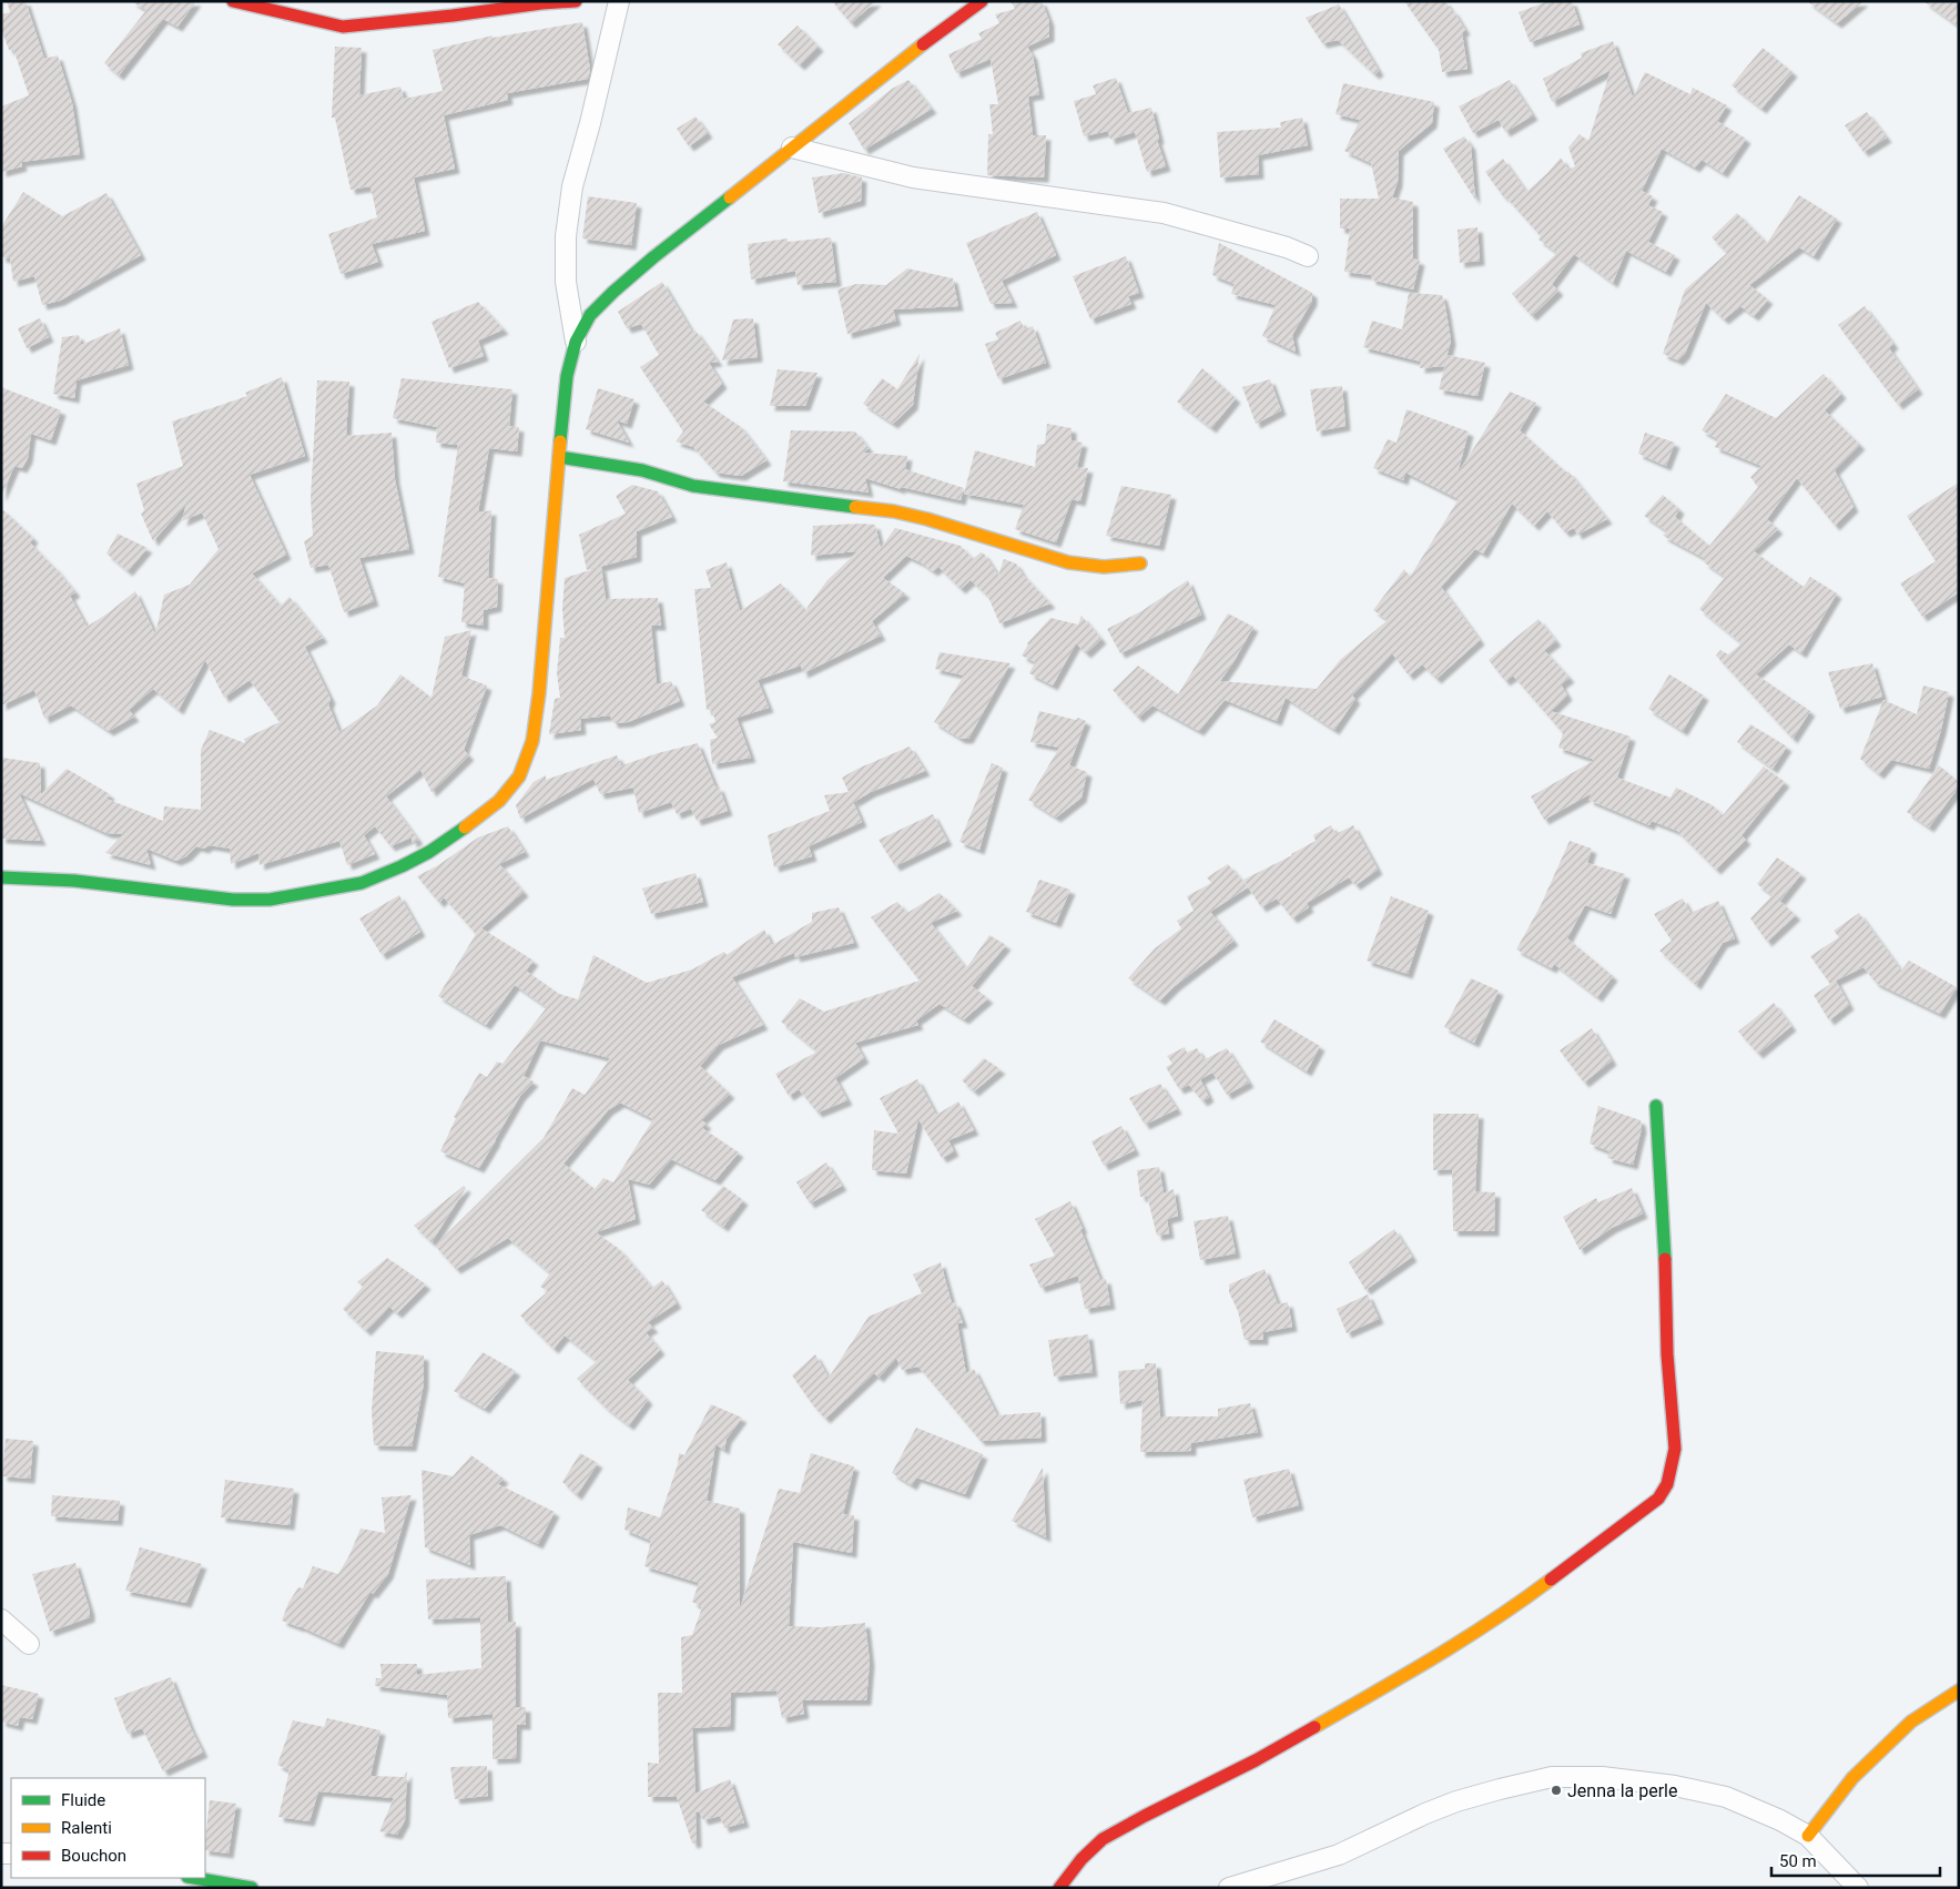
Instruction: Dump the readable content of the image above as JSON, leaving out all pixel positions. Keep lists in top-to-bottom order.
{
  "places": ["Jenna la perle"],
  "legend": ["Fluide", "Ralenti", "Bouchon"],
  "scale_bar": "50 m"
}
